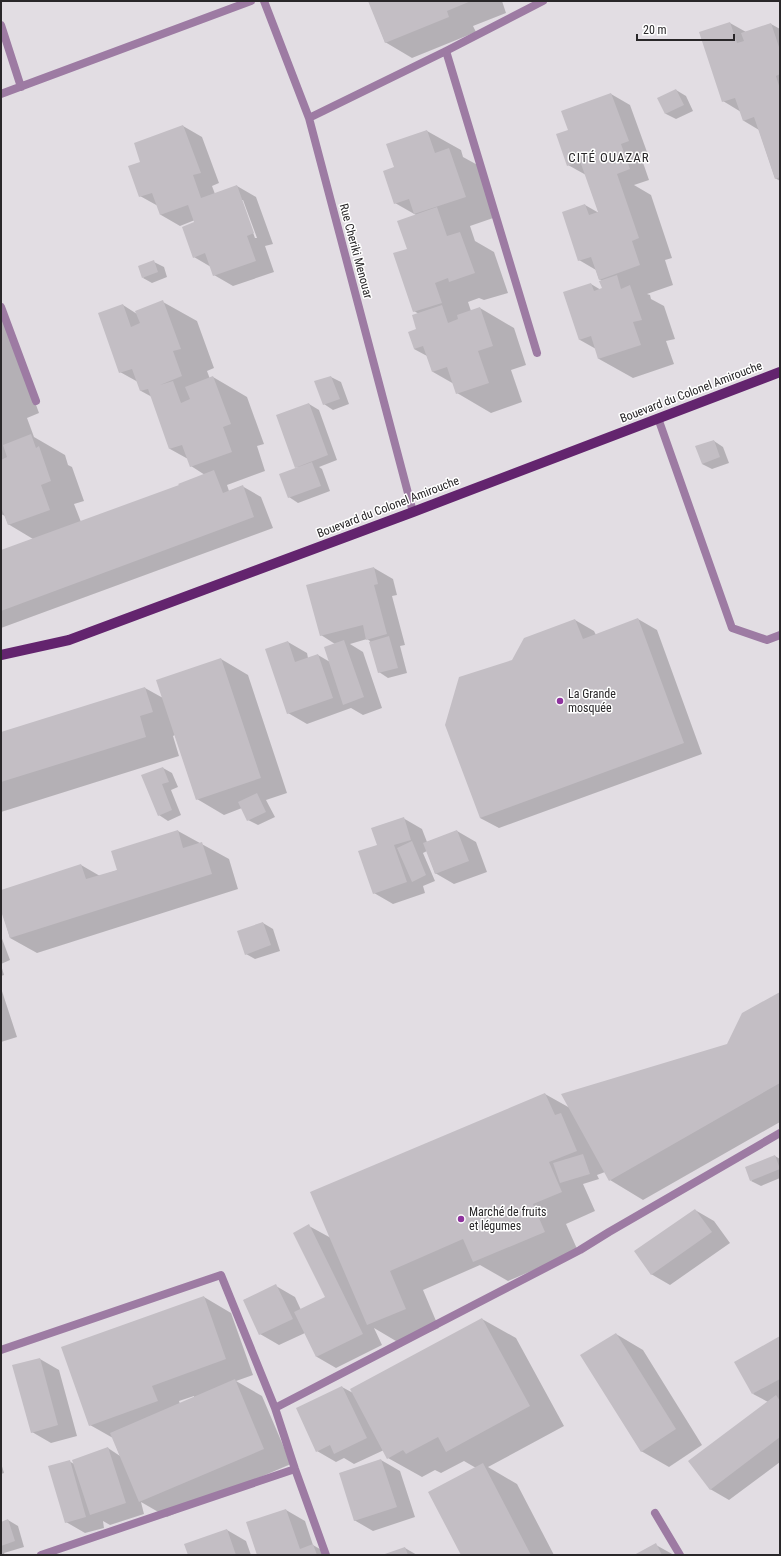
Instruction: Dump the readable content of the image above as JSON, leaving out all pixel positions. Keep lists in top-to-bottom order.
{
  "streets": {
    "main road": ["Bouevard du Colonel Amirouche"],
    "street": ["Rue Cheriki Menouar"]
  },
  "crossings": [
    ["Rue Cheriki Menouar", "Bouevard du Colonel Amirouche"]
  ],
  "districts": ["CITÉ OUAZAR"],
  "places": ["La Grande mosquée", "Marché de fruits et légumes"],
  "scale_bar": "20 m"
}
